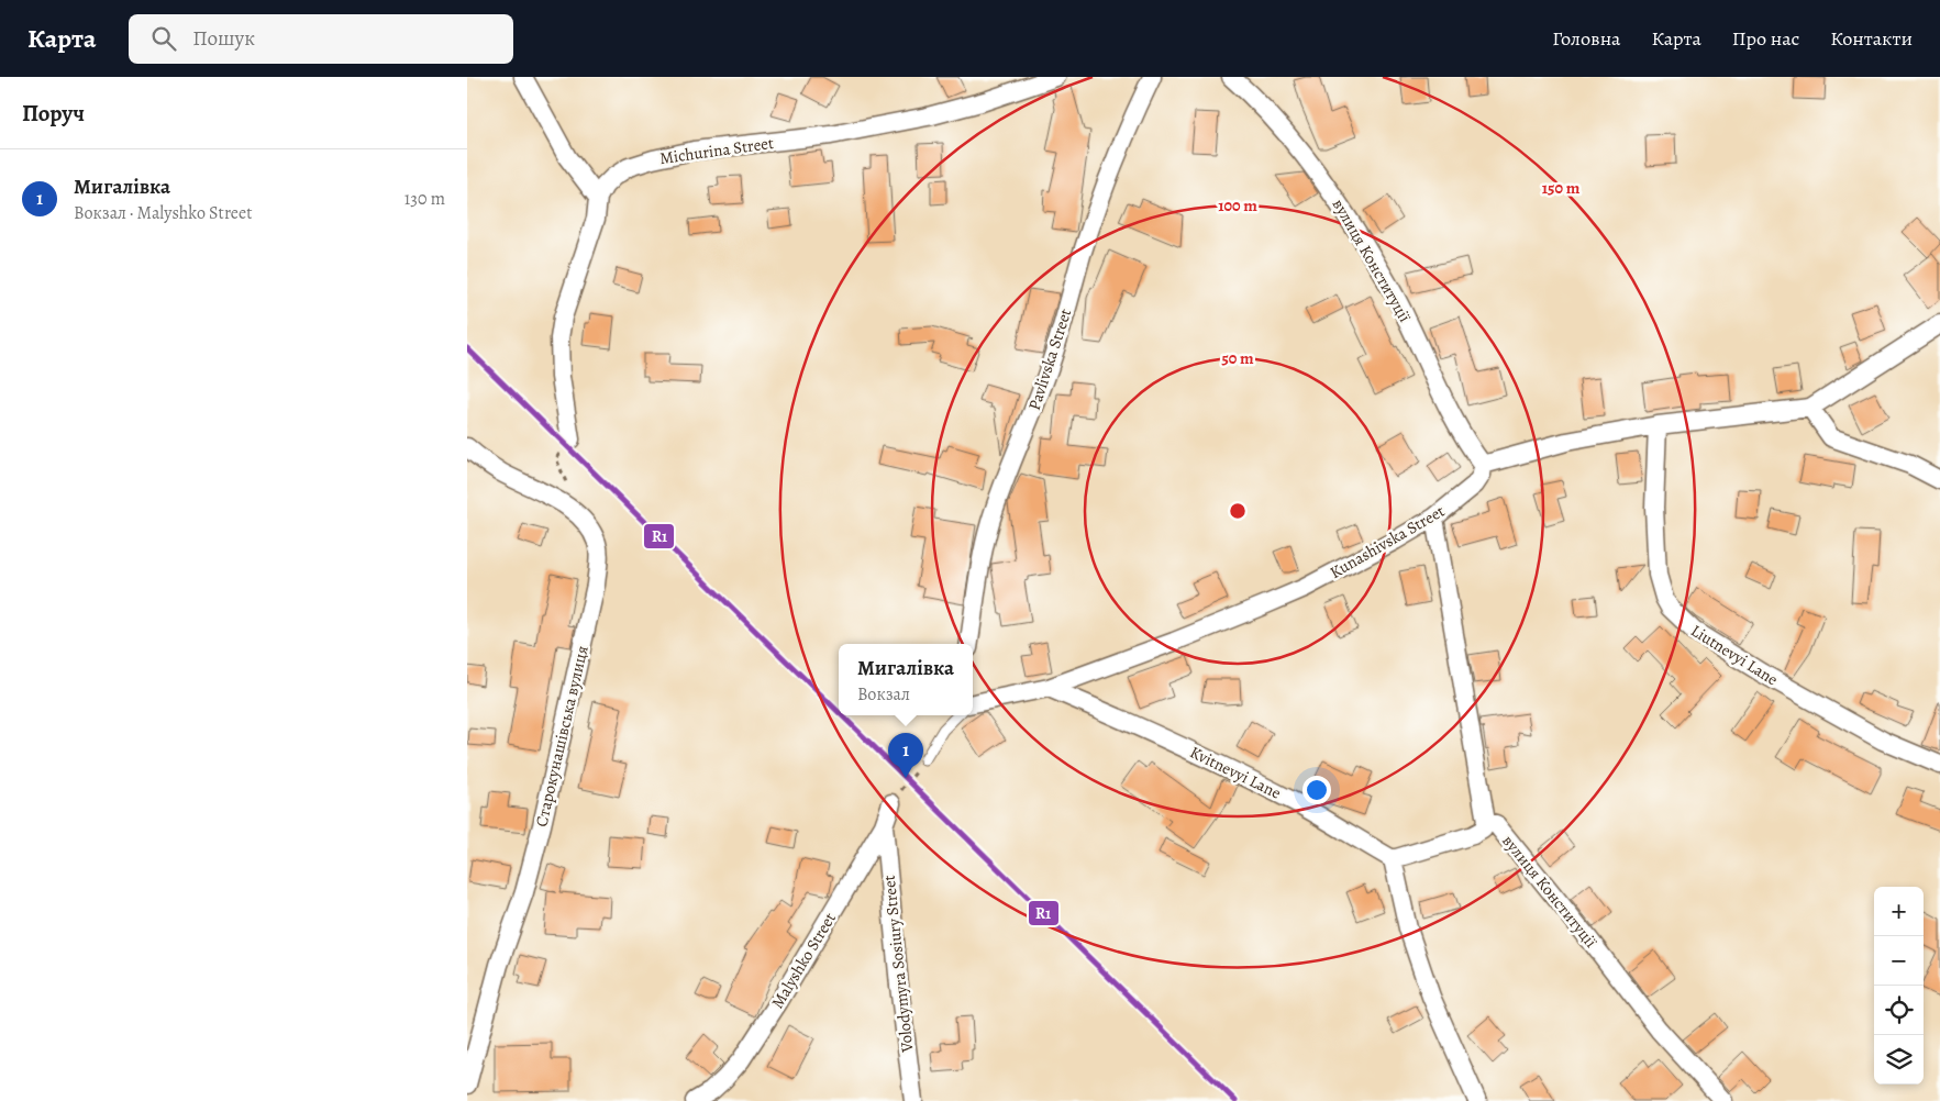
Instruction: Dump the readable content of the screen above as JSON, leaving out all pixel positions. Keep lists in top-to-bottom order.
{
  "streets": {
    "street": [
      "Michurina Street",
      "вулиця Конституції",
      "Pavlivska Street",
      "Kunashivska Street",
      "Liutnevyi Lane",
      "Старокунашівська вулиця",
      "Kvitnevyi Lane",
      "Malyshko Street",
      "Volodymyra Sosiury Street"
    ]
  },
  "crossings": [
    ["вулиця Конституції", "Kunashivska Street"],
    ["Kunashivska Street", "Kvitnevyi Lane"],
    ["Malyshko Street", "Volodymyra Sosiury Street"]
  ],
  "lines": ["transit line R1"],
  "page": {
    "header": "Карта",
    "search": "Пошук",
    "nav": [
      "Головна",
      "Карта",
      "Про нас",
      "Контакти"
    ],
    "heading": "Поруч",
    "list": [
      {
        "mark": "1",
        "name": "Мигалівка",
        "note": "Вокзал · Malyshko Street",
        "value": "130 m"
      }
    ],
    "popup": ["Мигалівка", "Вокзал"],
    "pins": "1",
    "map_buttons": ["+", "−"]
  },
  "rings": ["150 m", "100 m", "50 m"]
}
